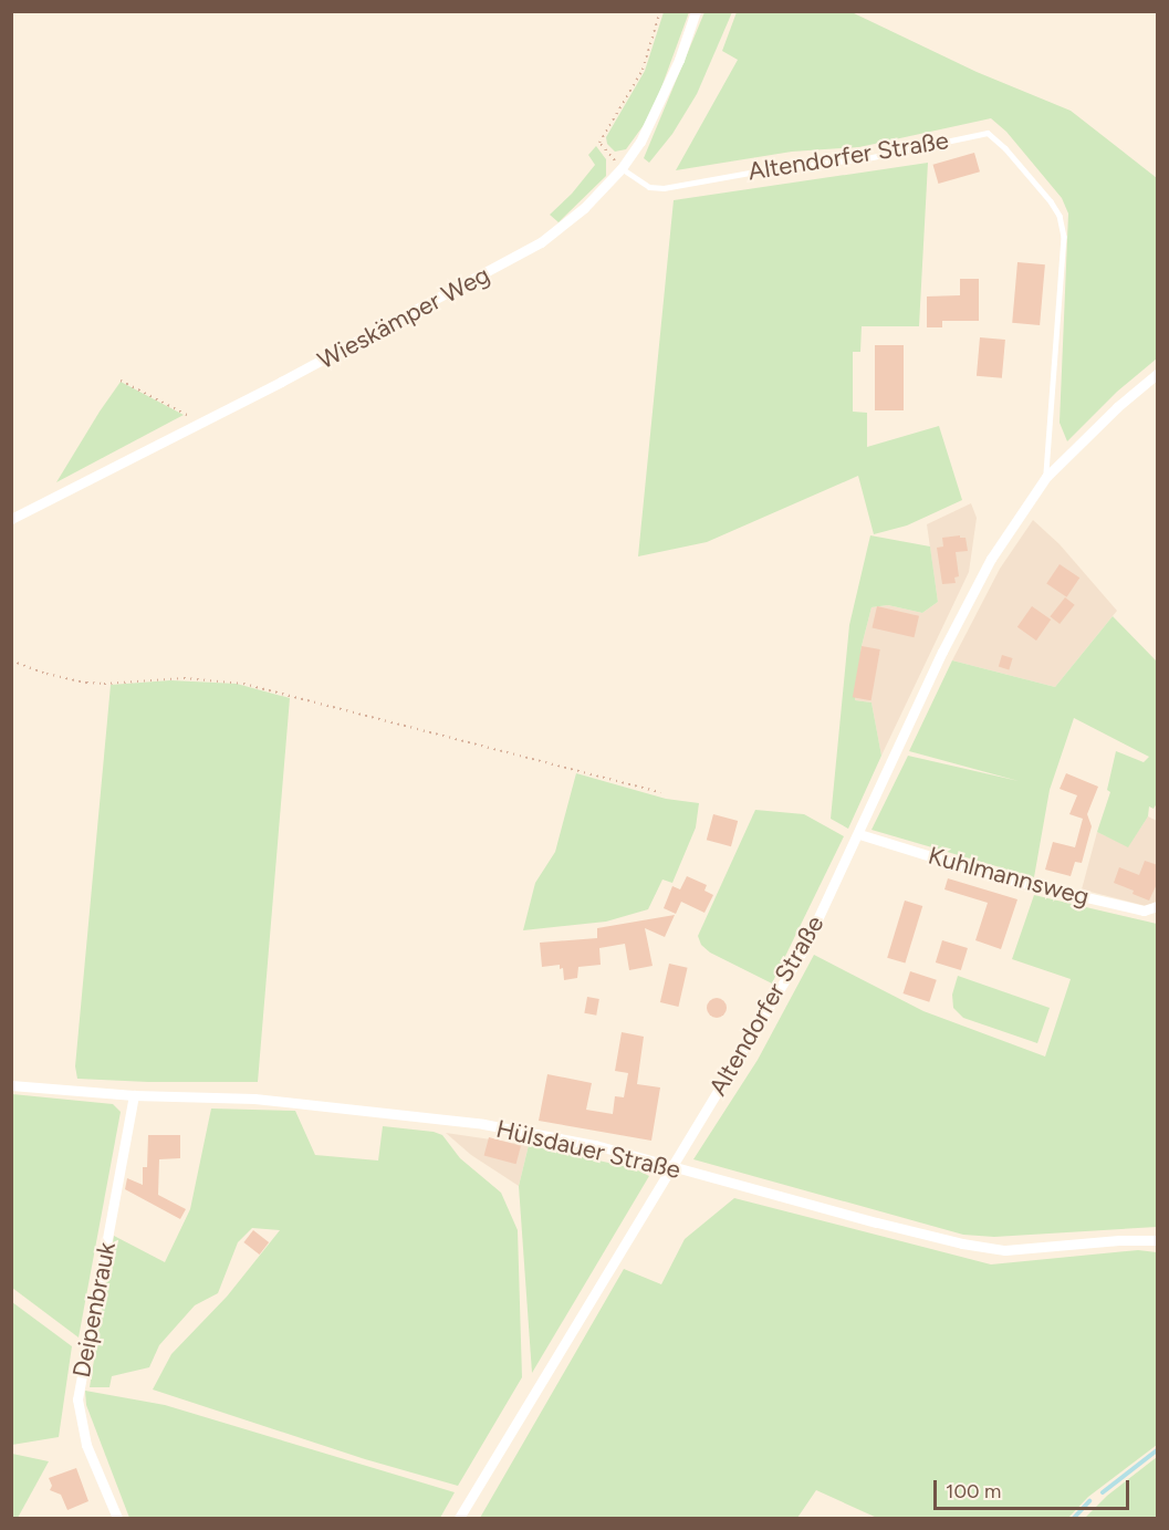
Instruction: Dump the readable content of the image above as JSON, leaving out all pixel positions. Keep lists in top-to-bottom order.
{
  "streets": {
    "street": [
      "Altendorfer Straße",
      "Wieskämper Weg",
      "Kuhlmannsweg",
      "Hülsdauer Straße",
      "Deipenbrauk"
    ]
  },
  "crossings": [
    ["Altendorfer Straße", "Wieskämper Weg"],
    ["Altendorfer Straße", "Kuhlmannsweg"],
    ["Altendorfer Straße", "Hülsdauer Straße"],
    ["Hülsdauer Straße", "Deipenbrauk"]
  ],
  "scale_bar": "100 m"
}
